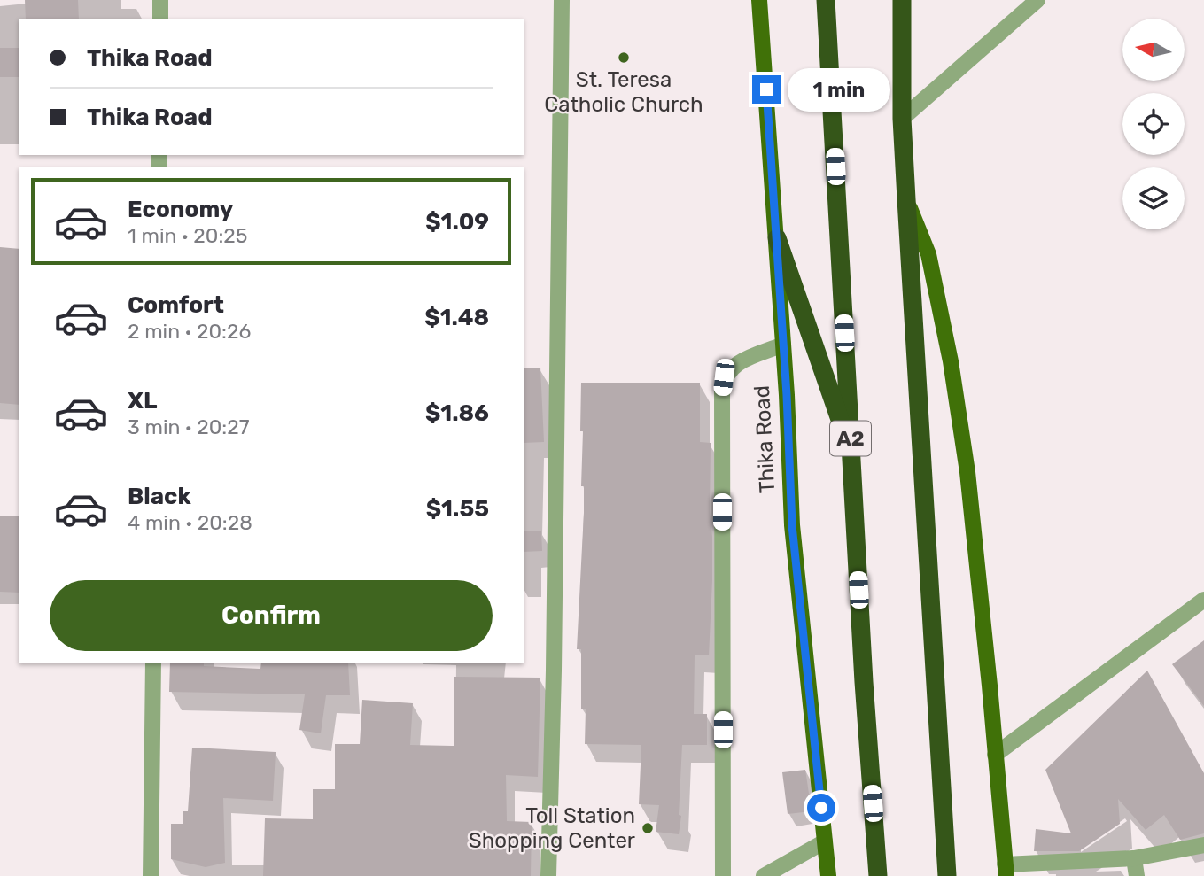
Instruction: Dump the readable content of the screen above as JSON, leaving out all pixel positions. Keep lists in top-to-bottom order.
{
  "streets": {
    "highway": ["A2"],
    "main road": ["Thika Road"]
  },
  "places": ["St. Teresa Catholic Church", "Toll Station Shopping Center"],
  "north": "left",
  "page": {
    "banner": ["Thika Road", "Thika Road"],
    "bubble": "1 min",
    "list": [
      {
        "name": "Economy",
        "note": "1 min · 20:25",
        "value": "$1.09"
      },
      {
        "name": "Comfort",
        "note": "2 min · 20:26",
        "value": "$1.48"
      },
      {
        "name": "XL",
        "note": "3 min · 20:27",
        "value": "$1.86"
      },
      {
        "name": "Black",
        "note": "4 min · 20:28",
        "value": "$1.55"
      }
    ],
    "buttons": "Confirm"
  }
}
